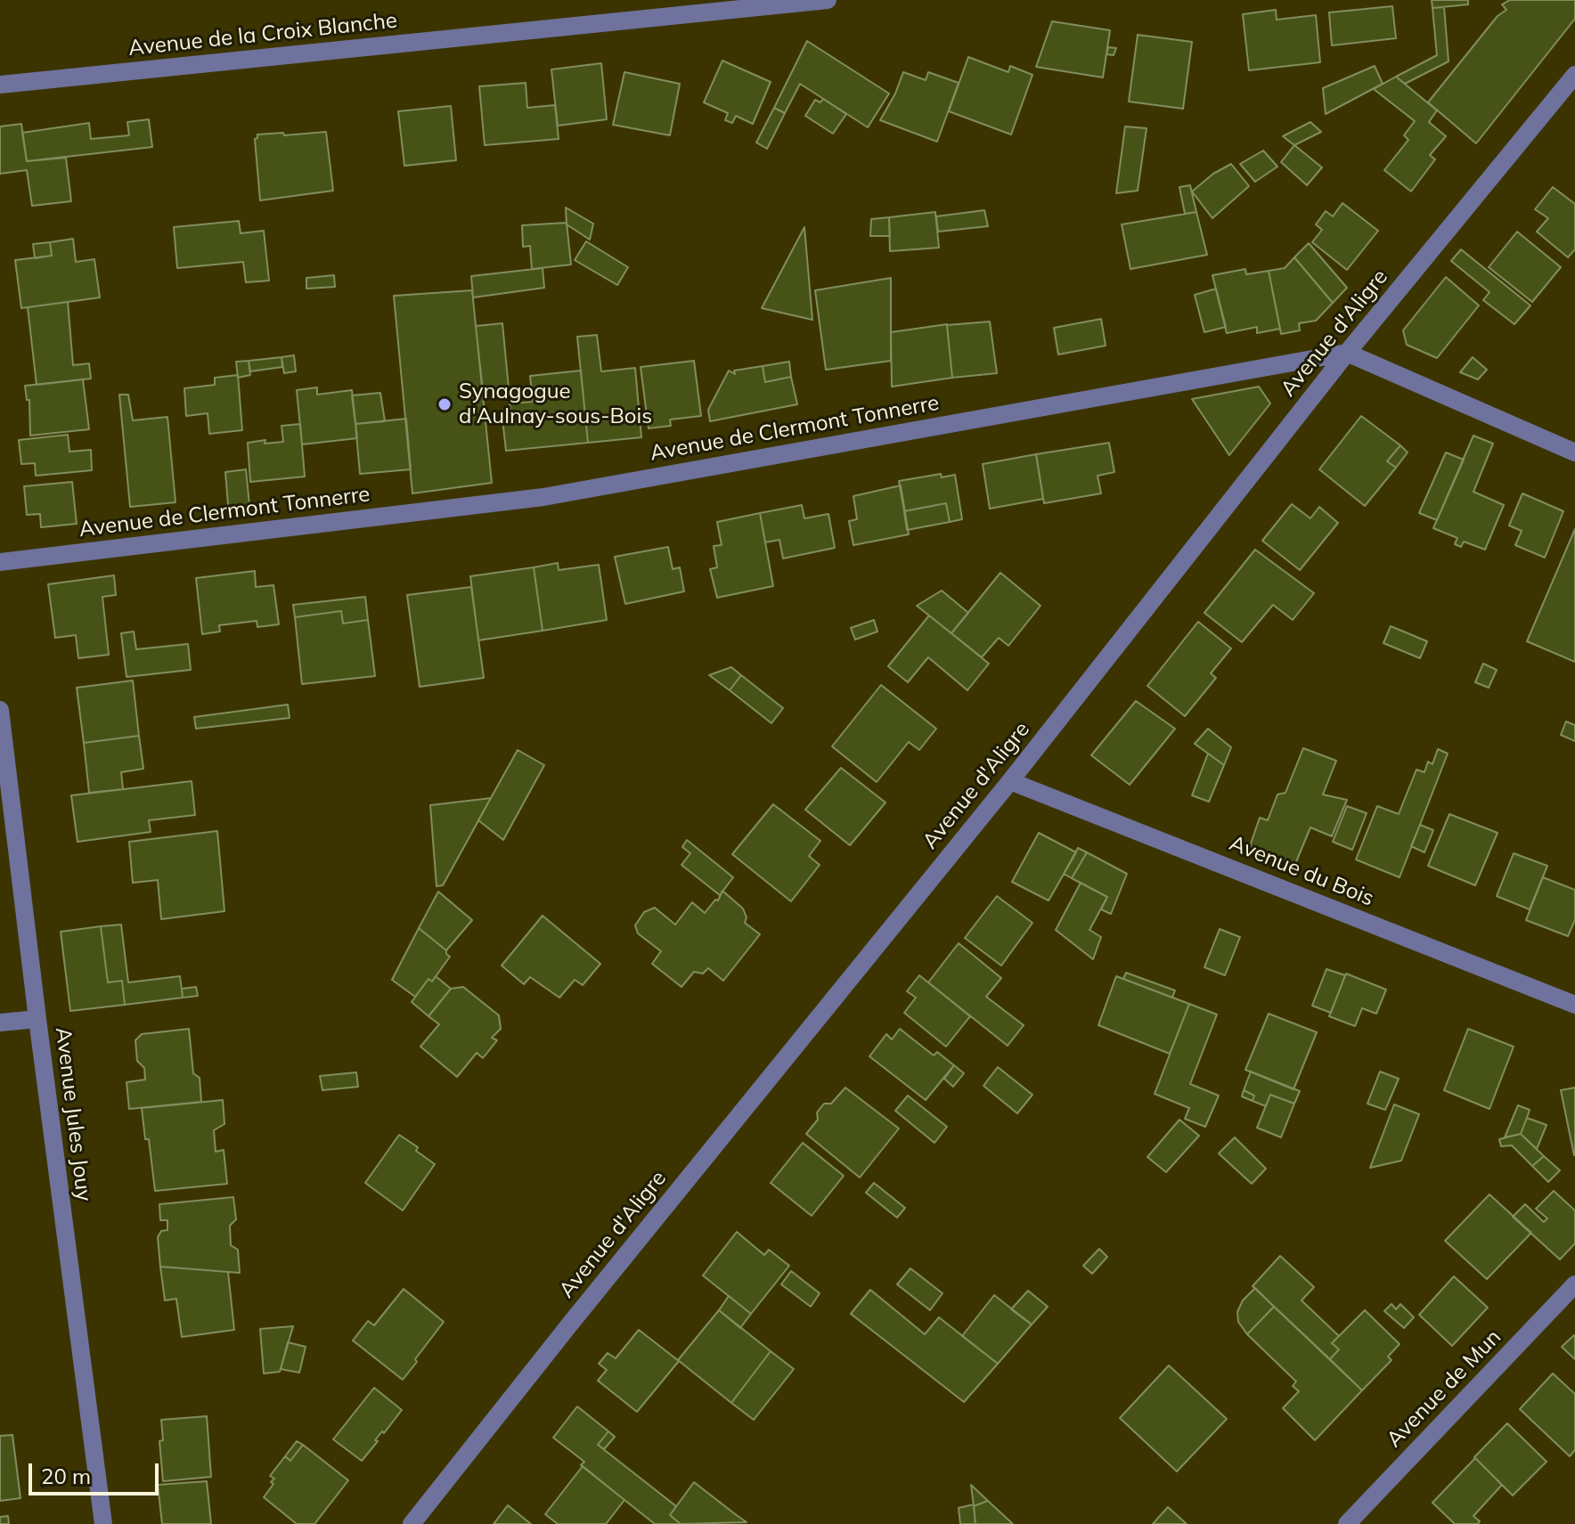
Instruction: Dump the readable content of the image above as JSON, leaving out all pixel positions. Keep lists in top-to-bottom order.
{
  "streets": {
    "street": [
      "Avenue de la Croix Blanche",
      "Avenue d'Aligre",
      "Avenue de Clermont Tonnerre",
      "Avenue du Bois",
      "Avenue Jules Jouy",
      "Avenue de Mun"
    ]
  },
  "crossings": [
    ["Avenue d'Aligre", "Avenue de Clermont Tonnerre"],
    ["Avenue d'Aligre", "Avenue du Bois"]
  ],
  "places": ["Synagogue d'Aulnay-sous-Bois"],
  "scale_bar": "20 m"
}
